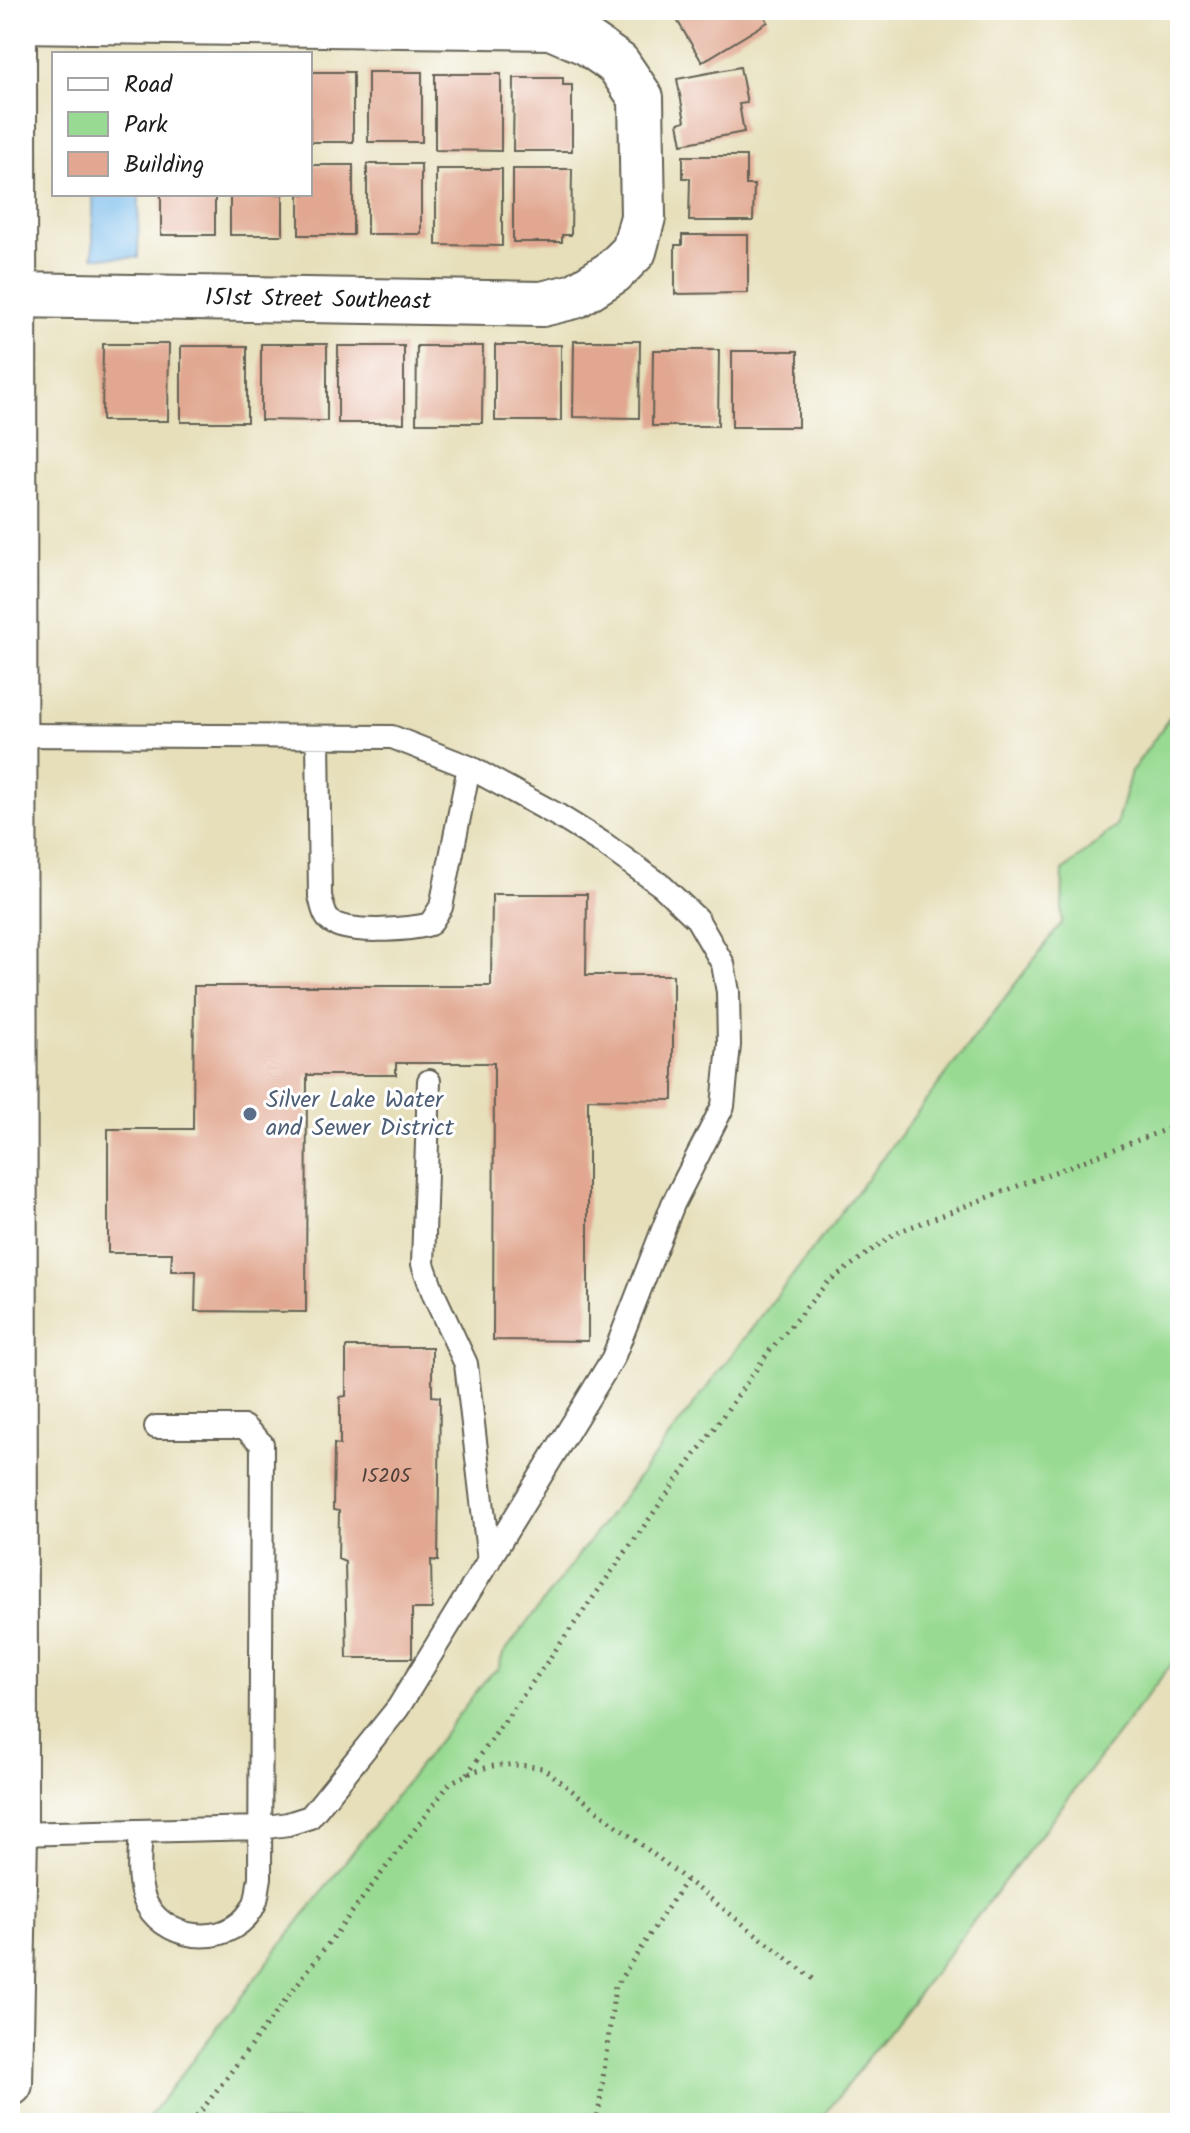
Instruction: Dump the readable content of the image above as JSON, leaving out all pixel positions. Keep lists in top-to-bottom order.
{
  "streets": {
    "street": ["151st Street Southeast"]
  },
  "places": ["Silver Lake Water and Sewer District"],
  "house_numbers": ["15205"],
  "legend": ["Road", "Park", "Building"]
}
